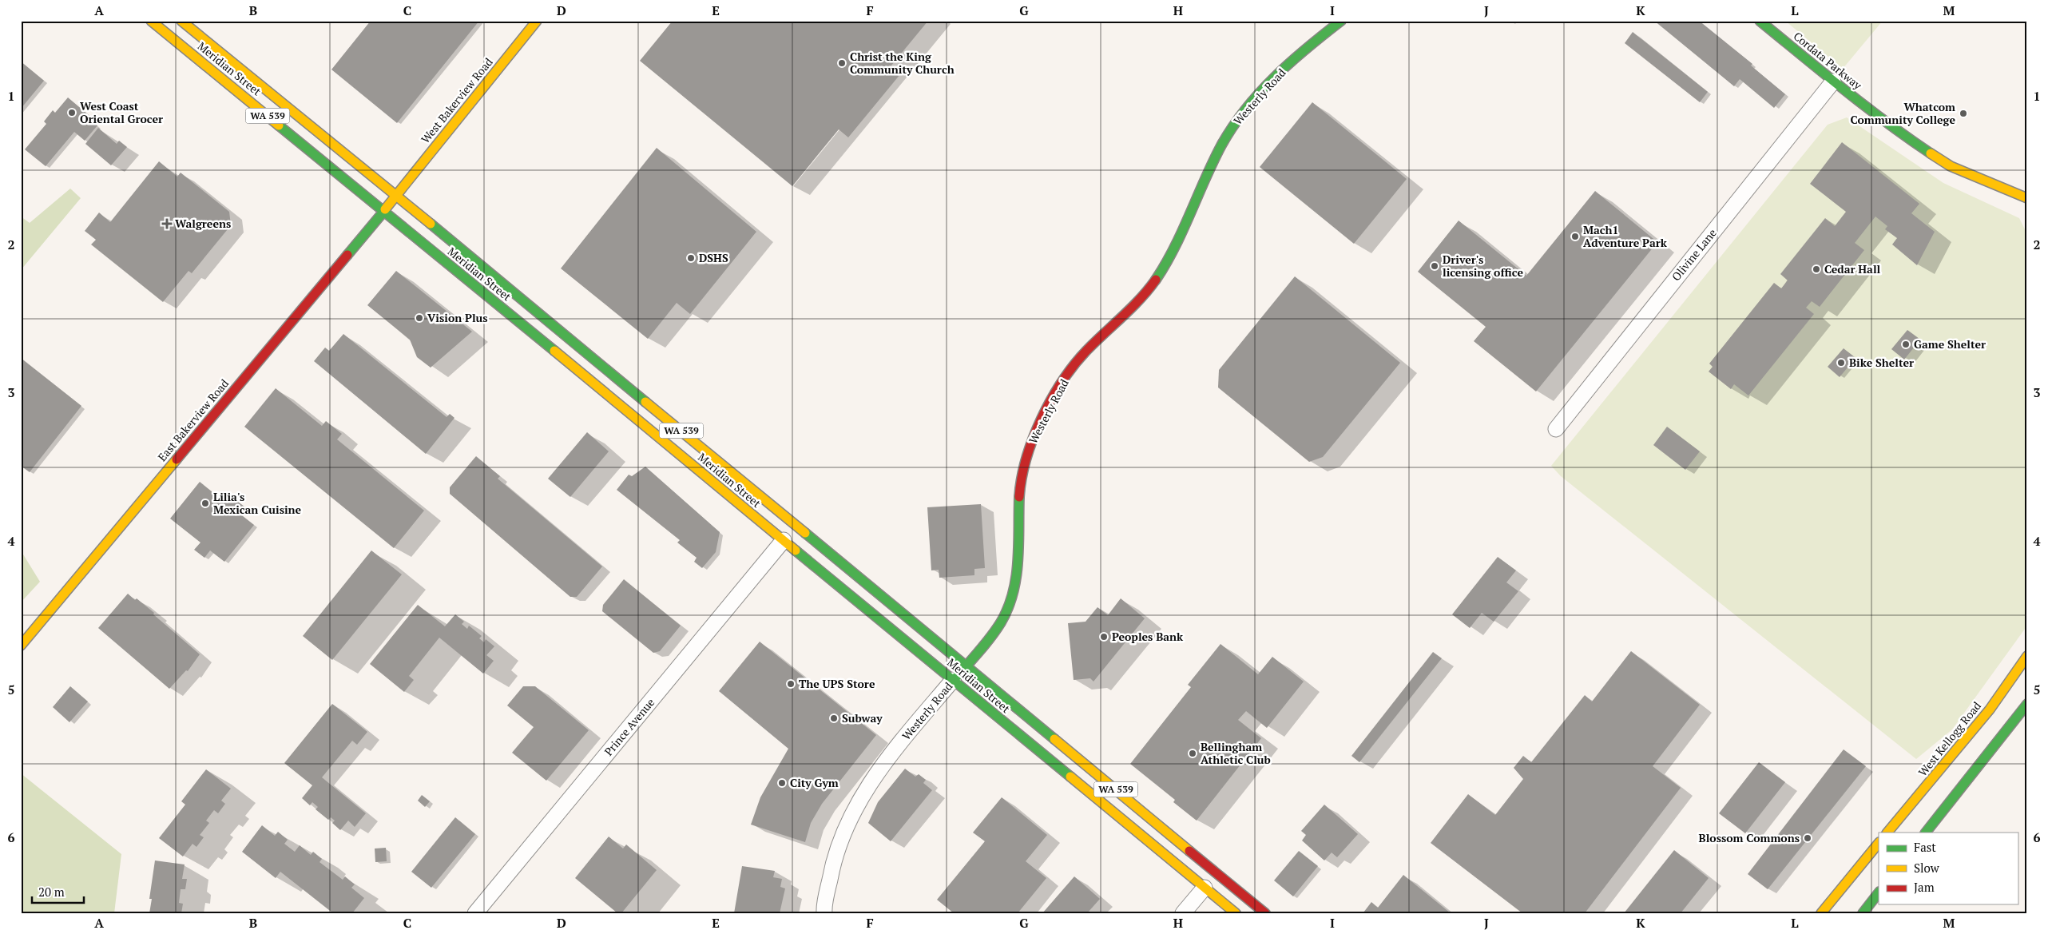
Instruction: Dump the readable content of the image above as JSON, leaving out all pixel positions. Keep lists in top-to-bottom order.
{
  "streets": {
    "main road": [
      "Cordata Parkway",
      "Meridian Street",
      "Westerly Road",
      "West Bakerview Road",
      "WA 539",
      "East Bakerview Road",
      "West Kellogg Road"
    ],
    "street": ["Olivine Lane", "Prince Avenue"]
  },
  "crossings": [
    ["Cordata Parkway", "Olivine Lane"],
    ["Meridian Street", "Westerly Road"],
    ["Meridian Street", "West Bakerview Road"],
    ["Meridian Street", "East Bakerview Road"],
    ["Meridian Street", "Prince Avenue"],
    ["West Bakerview Road", "East Bakerview Road"]
  ],
  "places": {
    "other": [
      "Christ the King Community Church",
      "West Coast Oriental Grocer",
      "Whatcom Community College",
      "Mach1 Adventure Park",
      "DSHS",
      "Driver's licensing office",
      "Cedar Hall",
      "Vision Plus",
      "Game Shelter",
      "Bike Shelter",
      "Lilia's Mexican Cuisine",
      "Peoples Bank",
      "The UPS Store",
      "Subway",
      "Bellingham Athletic Club",
      "City Gym",
      "Blossom Commons"
    ],
    "health": ["Walgreens"]
  },
  "legend": ["Fast", "Slow", "Jam"],
  "scale_bar": "20 m",
  "grid": {
    "columns": [
      "A",
      "B",
      "C",
      "D",
      "E",
      "F",
      "G",
      "H",
      "I",
      "J",
      "K",
      "L",
      "M"
    ],
    "rows": [
      "1",
      "2",
      "3",
      "4",
      "5",
      "6"
    ]
  }
}
